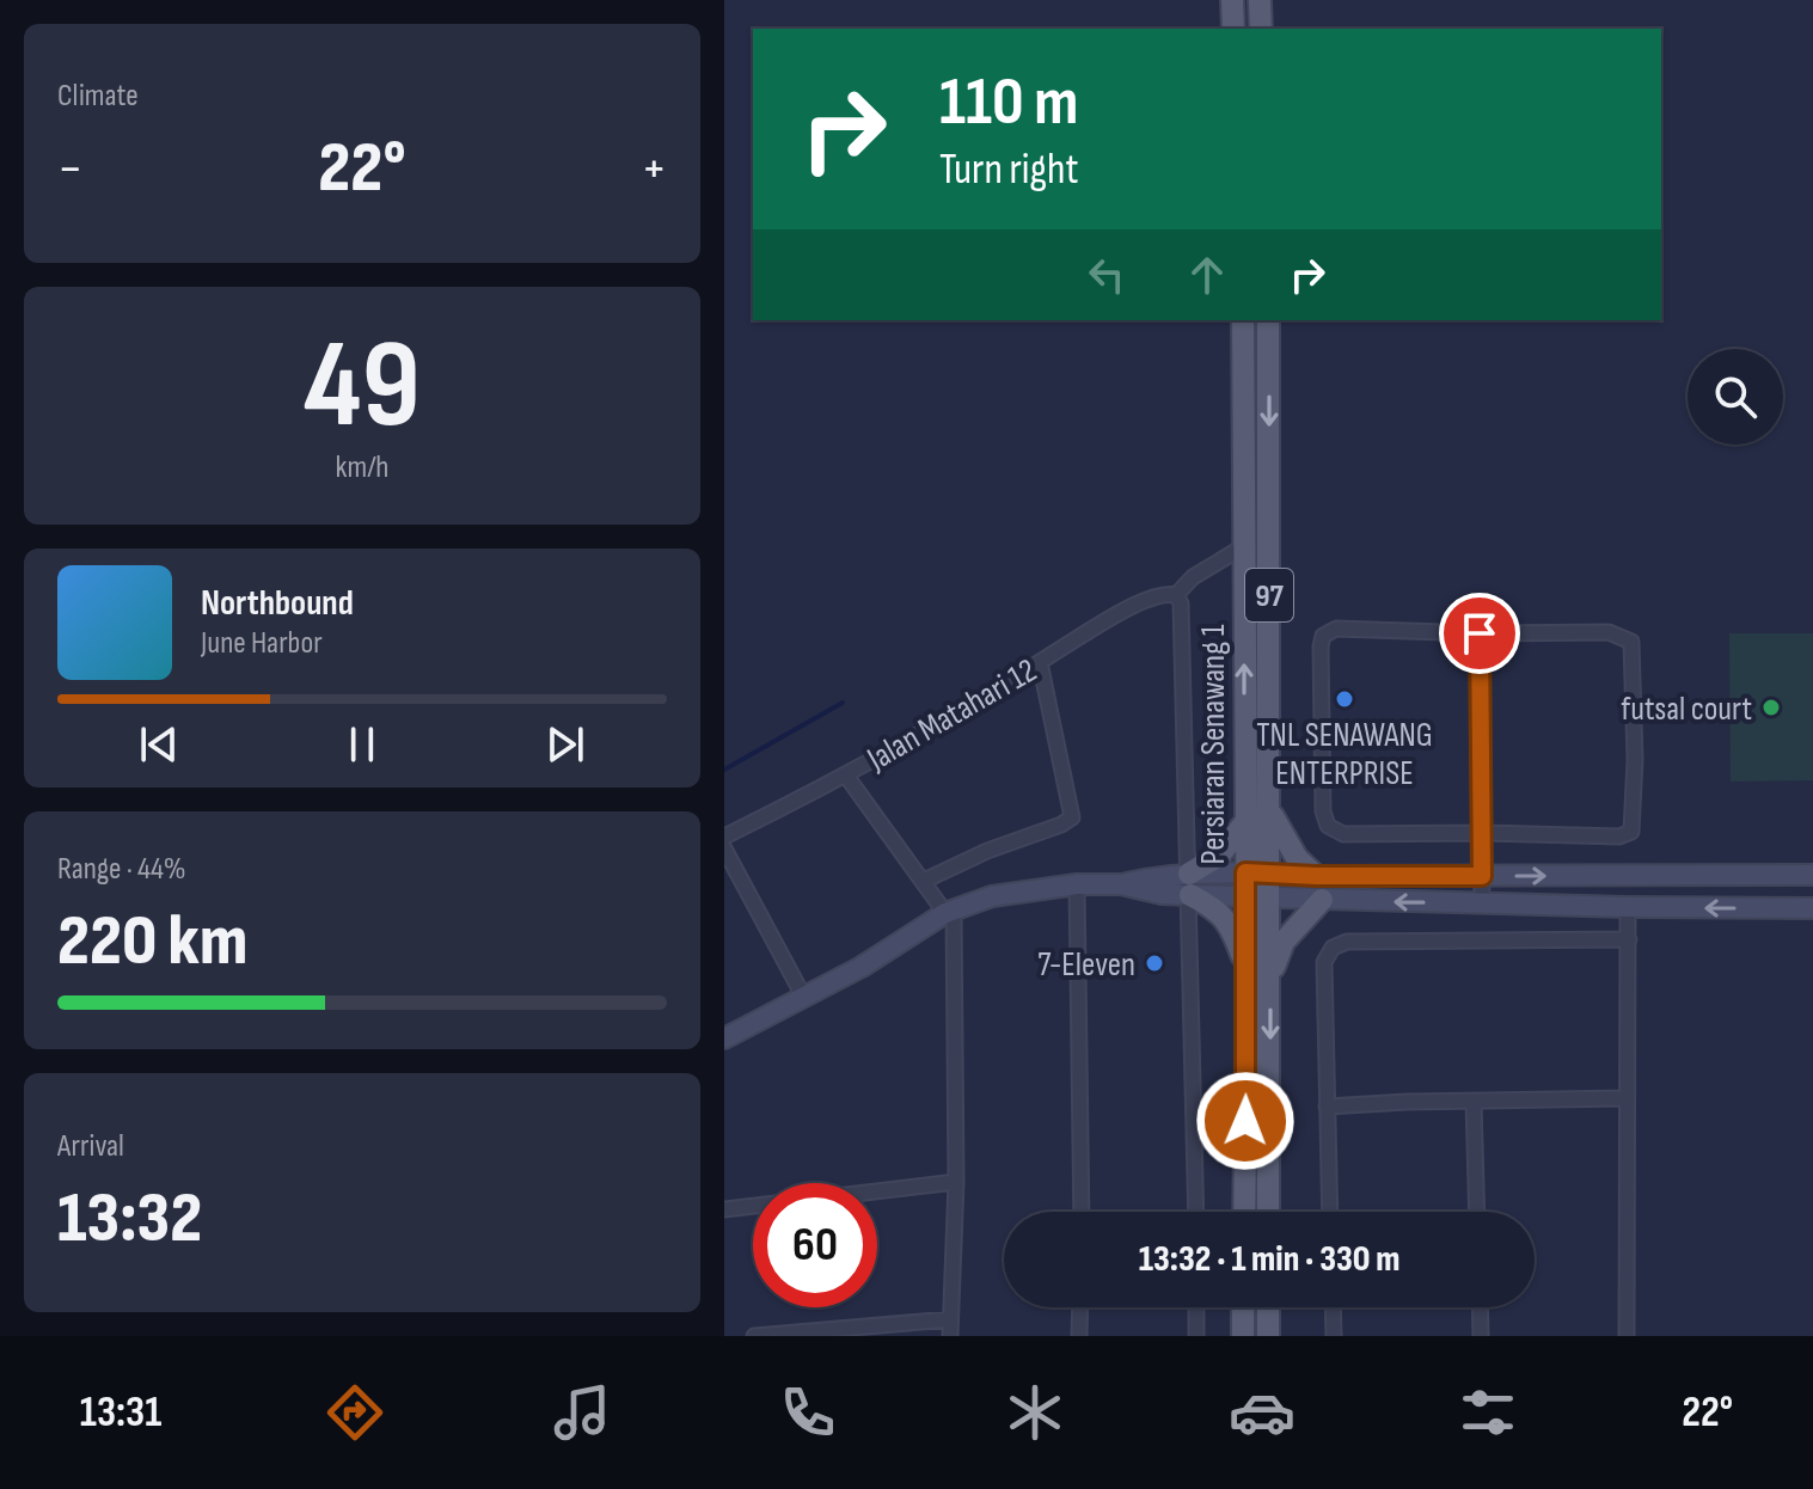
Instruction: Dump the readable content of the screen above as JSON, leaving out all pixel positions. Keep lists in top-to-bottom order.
{
  "streets": {
    "main road": ["97", "Persiaran Senawang 1"],
    "street": ["Jalan Matahari 12"]
  },
  "places": ["TNL SENAWANG ENTERPRISE", "futsal court", "7-Eleven"],
  "page": {
    "tile": [
      "Climate",
      ["49", "km/h"],
      ["Range · 44%", "220 km"],
      ["Arrival", "13:32"]
    ],
    "turn": ["110 m", "Turn right"],
    "heat": ["−", "22°", "+"],
    "song": ["Northbound", "June Harbor"],
    "limit": "60",
    "trip": "13:32 · 1 min · 330 m",
    "tabs": ["13:31", "22°"]
  }
}
